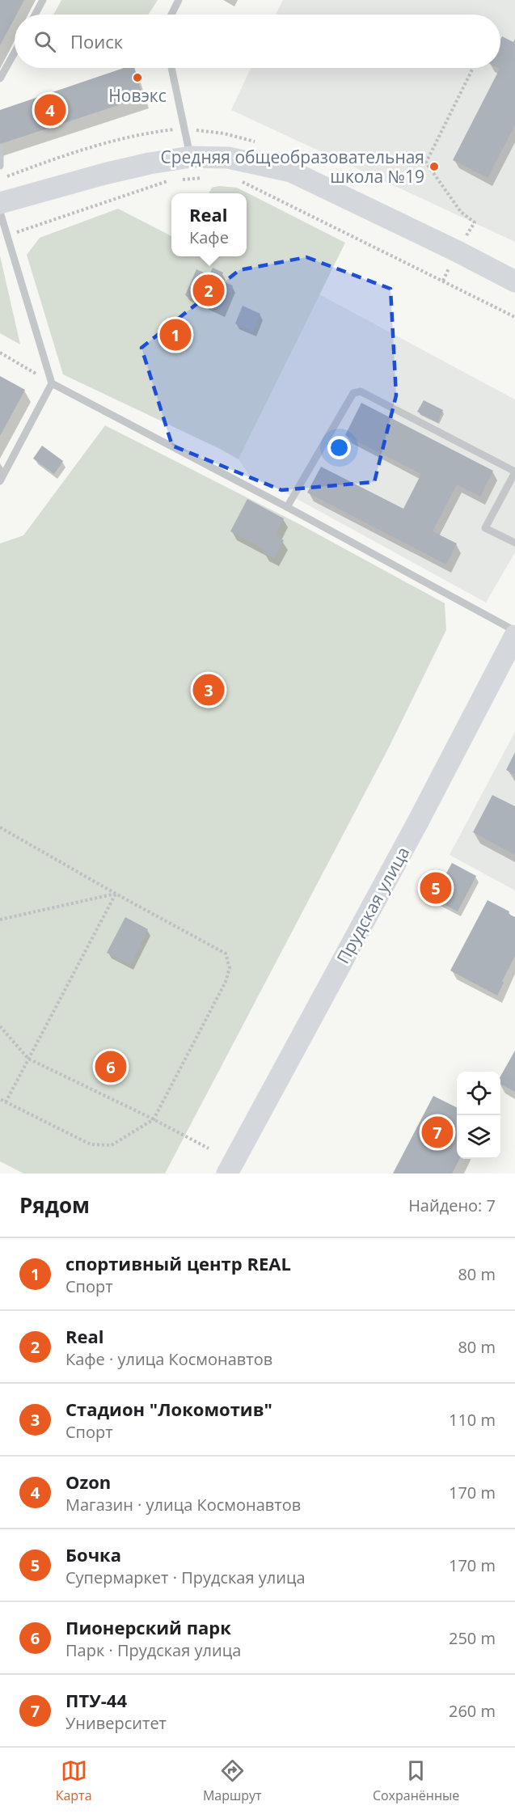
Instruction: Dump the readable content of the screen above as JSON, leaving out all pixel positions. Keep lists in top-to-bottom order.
{
  "streets": {
    "street": ["Прудская улица"]
  },
  "places": ["Новэкс", "Средняя общеобразовательная школа №19"],
  "page": {
    "search": "Поиск",
    "pins": [
      "4",
      "2",
      "1",
      "3",
      "5",
      "6",
      "7"
    ],
    "popup": ["Real", "Кафе"],
    "heading": ["Рядом", "Найдено: 7"],
    "list": [
      {
        "mark": "1",
        "name": "спортивный центр REAL",
        "note": "Спорт",
        "value": "80 m"
      },
      {
        "mark": "2",
        "name": "Real",
        "note": "Кафе · улица Космонавтов",
        "value": "80 m"
      },
      {
        "mark": "3",
        "name": "Стадион \"Локомотив\"",
        "note": "Спорт",
        "value": "110 m"
      },
      {
        "mark": "4",
        "name": "Ozon",
        "note": "Магазин · улица Космонавтов",
        "value": "170 m"
      },
      {
        "mark": "5",
        "name": "Бочка",
        "note": "Супермаркет · Прудская улица",
        "value": "170 m"
      },
      {
        "mark": "6",
        "name": "Пионерский парк",
        "note": "Парк · Прудская улица",
        "value": "250 m"
      },
      {
        "mark": "7",
        "name": "ПТУ-44",
        "note": "Университет",
        "value": "260 m"
      }
    ],
    "nav": ["Карта", "Маршрут", "Сохранённые"]
  }
}
